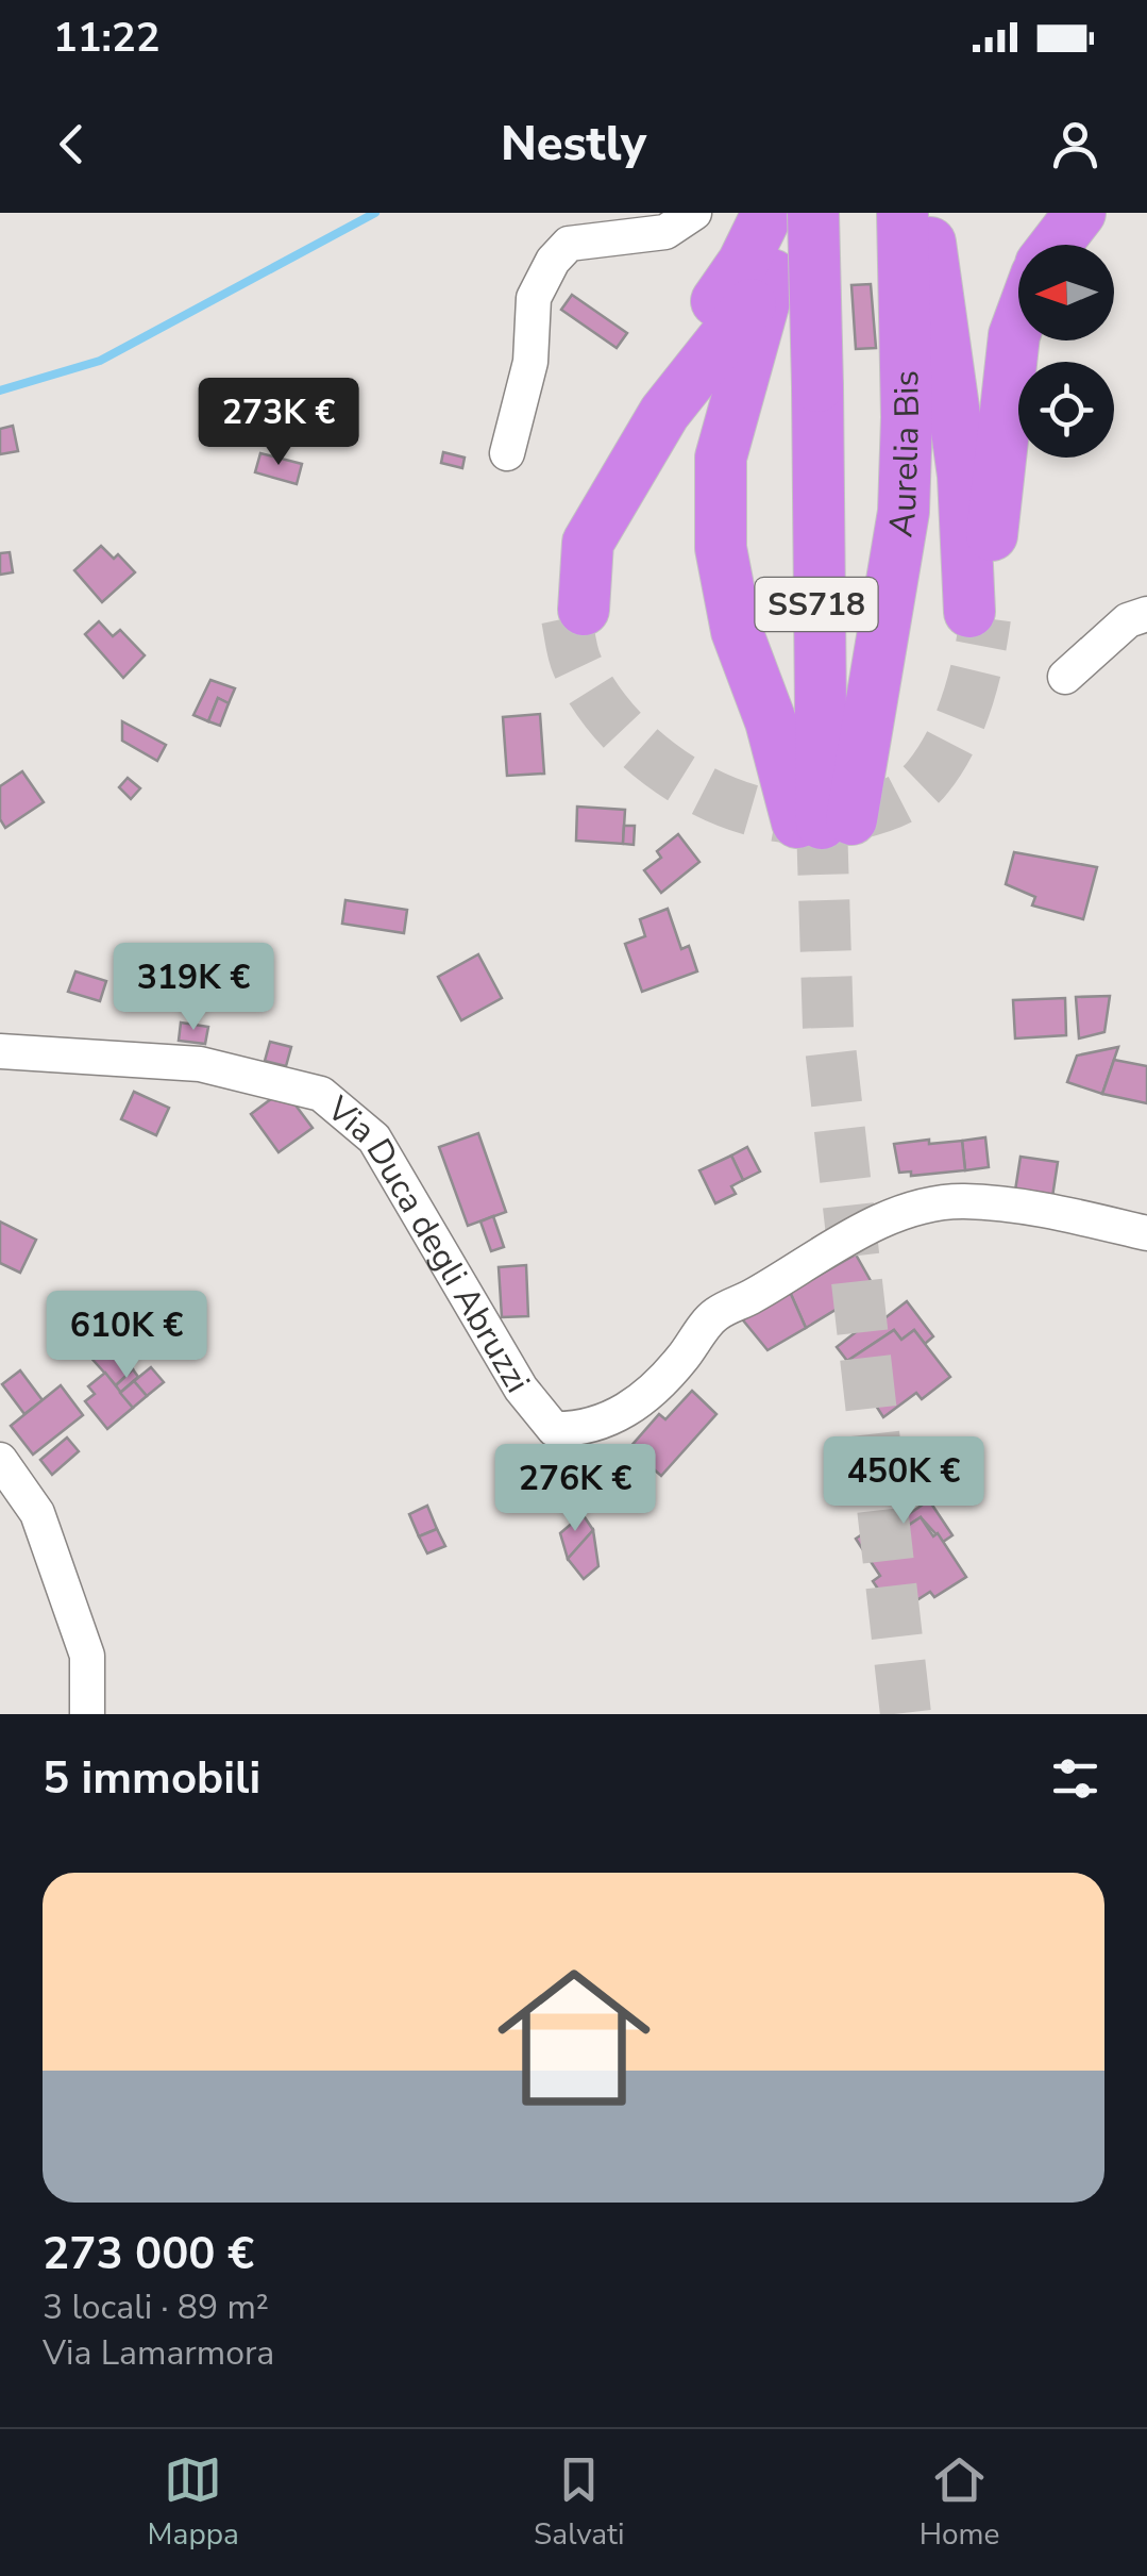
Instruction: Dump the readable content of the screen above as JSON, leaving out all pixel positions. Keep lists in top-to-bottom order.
{
  "streets": {
    "highway": ["Aurelia Bis", "SS718"],
    "street": ["Via Duca degli Abruzzi"]
  },
  "crossings": [
    ["Aurelia Bis", "SS718"]
  ],
  "north": "left",
  "page": {
    "status": "11:22",
    "header": "Nestly",
    "price": [
      "273K €",
      "319K €",
      "610K €",
      "450K €",
      "276K €"
    ],
    "heading": "5 immobili",
    "list": [
      {
        "name": "273 000 €",
        "note": "3 locali · 89 m² · Via Lamarmora"
      }
    ],
    "tabs": ["Mappa", "Salvati", "Home"]
  }
}
